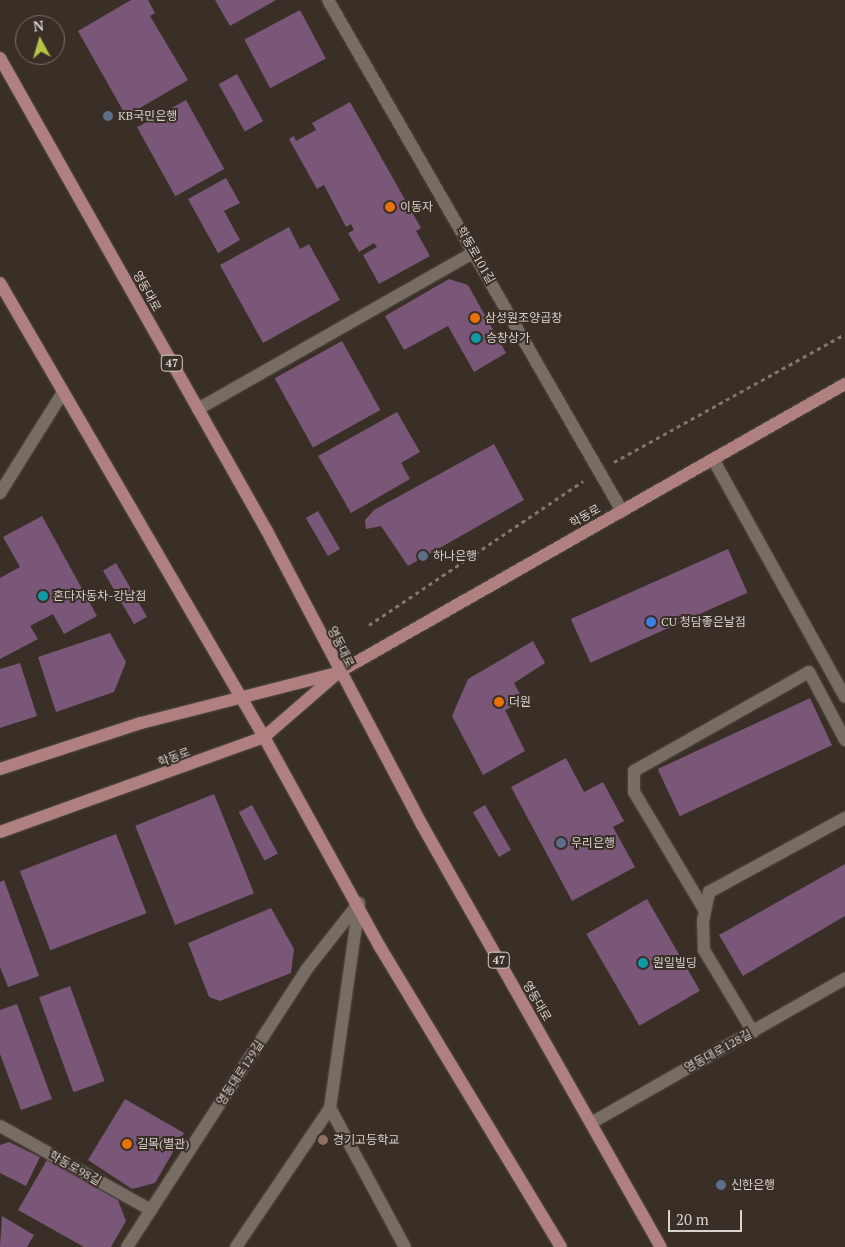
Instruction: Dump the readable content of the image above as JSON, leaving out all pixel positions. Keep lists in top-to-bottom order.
{
  "streets": {
    "main road": ["영동대로", "47", "학동로"],
    "street": [
      "학동로101길",
      "영동대로128길",
      "영동대로129길",
      "학동로98길"
    ]
  },
  "crossings": [
    ["학동로101길", "학동로"],
    ["영동대로", "학동로"],
    ["영동대로", "영동대로128길"],
    ["영동대로129길", "학동로98길"]
  ],
  "places": [
    "KB국민은행",
    "이동자",
    "삼성원조양곱창",
    "승창상가",
    "하나은행",
    "혼다자동차-강남점",
    "CU 청담좋은날점",
    "더원",
    "우리은행",
    "원일빌딩",
    "경기고등학교",
    "길목(별관)",
    "신한은행"
  ],
  "scale_bar": "20 m",
  "north": "top"
}
